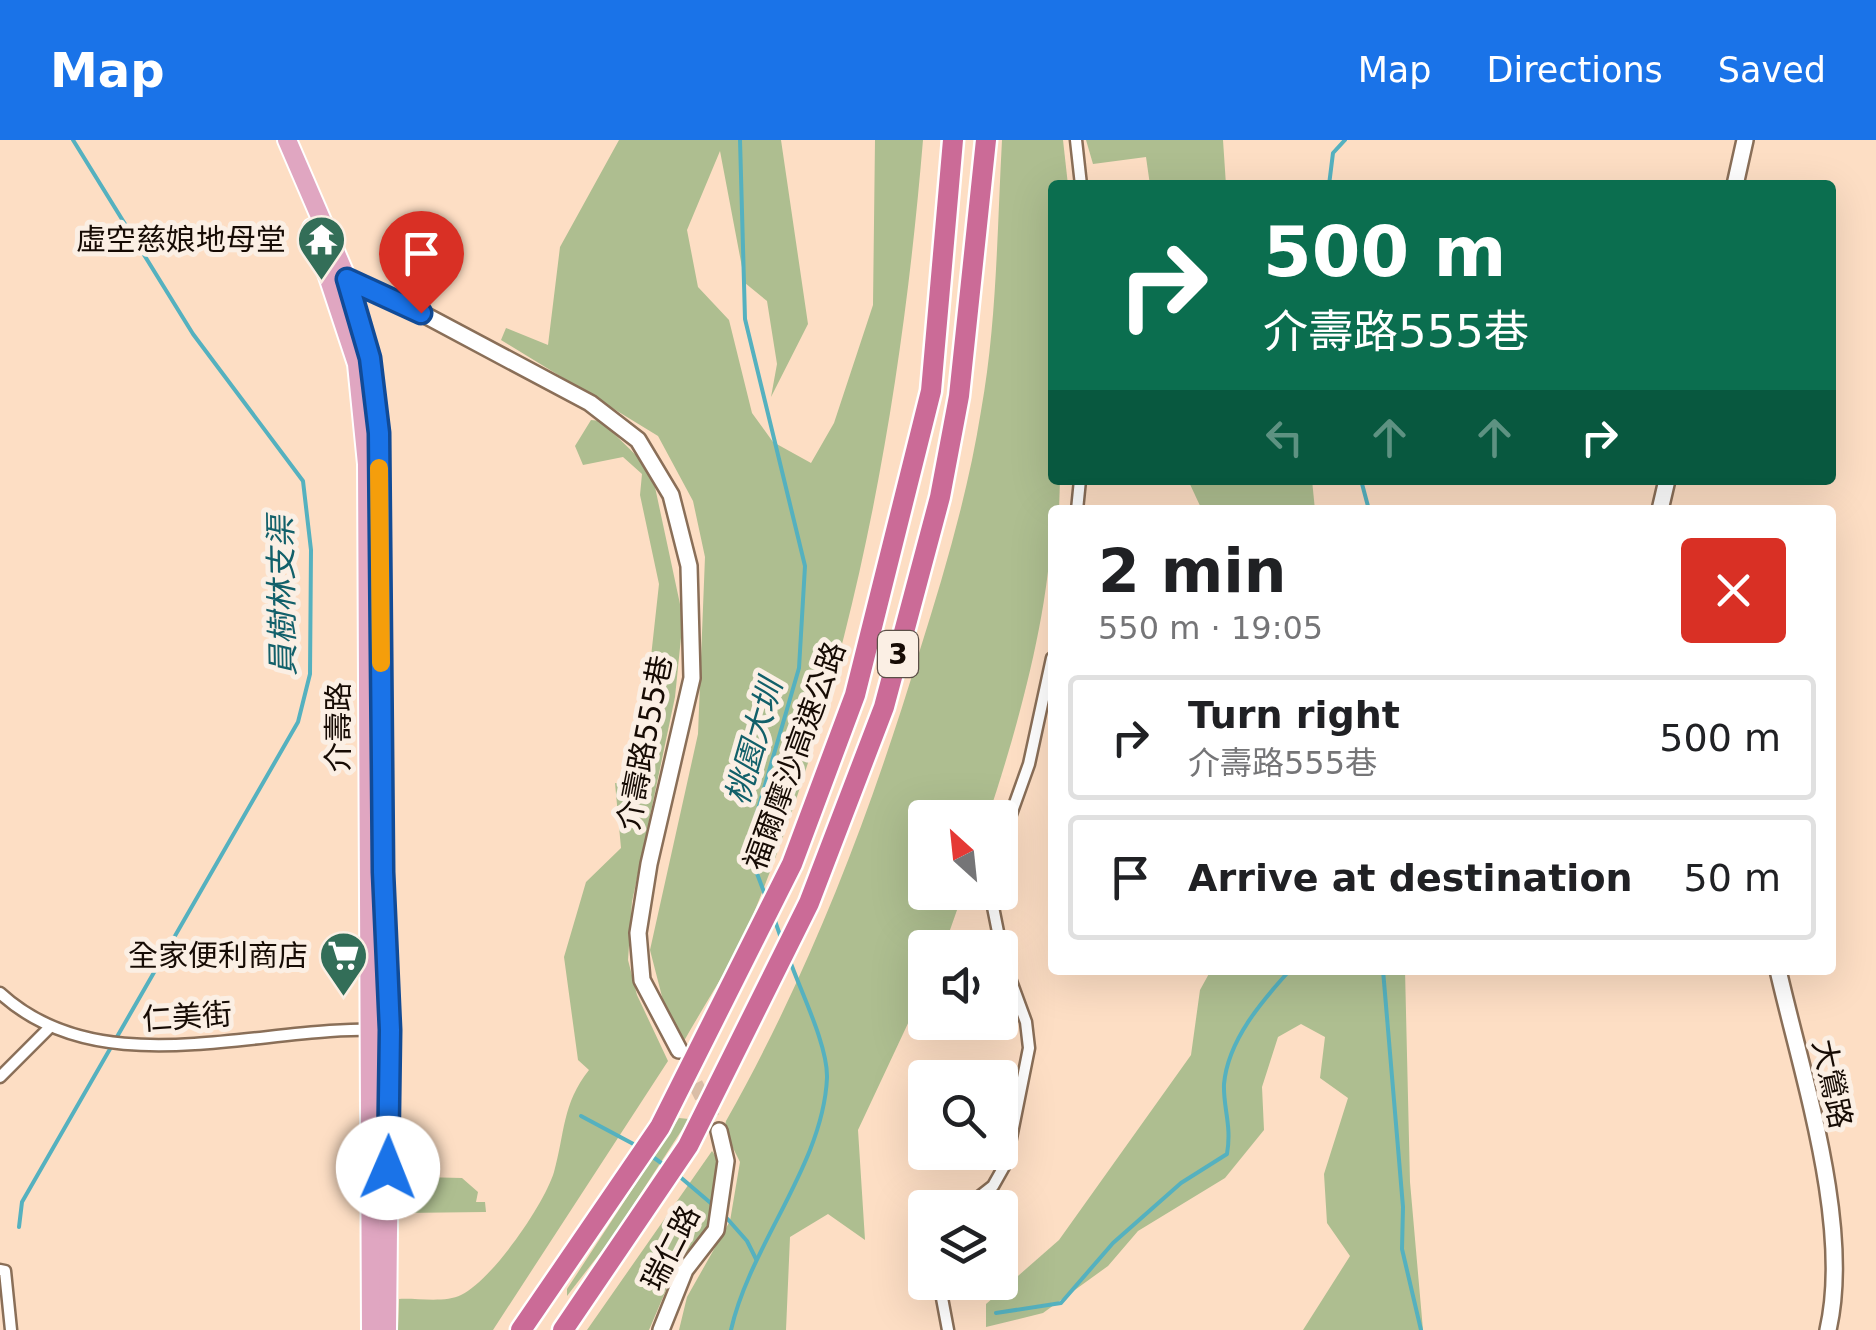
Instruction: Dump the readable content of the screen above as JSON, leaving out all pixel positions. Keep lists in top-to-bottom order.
{
  "streets": {
    "highway": ["3", "福爾摩沙高速公路"],
    "main road": ["介壽路"],
    "street": [
      "介壽路555巷",
      "仁美街",
      "大鶯路",
      "瑞仁路"
    ]
  },
  "crossings": [
    ["介壽路", "介壽路555巷"],
    ["介壽路", "仁美街"]
  ],
  "water": ["員樹林支渠", "桃園大圳"],
  "places": {
    "temple": ["虛空慈娘地母堂"],
    "supermarket": ["全家便利商店"]
  },
  "north": "top left",
  "page": {
    "header": "Map",
    "nav": ["Map", "Directions", "Saved"],
    "turn": ["500 m", "介壽路555巷"],
    "heading": ["2 min", "550 m · 19:05"],
    "list": [
      {
        "name": "Turn right",
        "note": "介壽路555巷",
        "value": "500 m"
      },
      {
        "name": "Arrive at destination",
        "value": "50 m"
      }
    ]
  }
}
